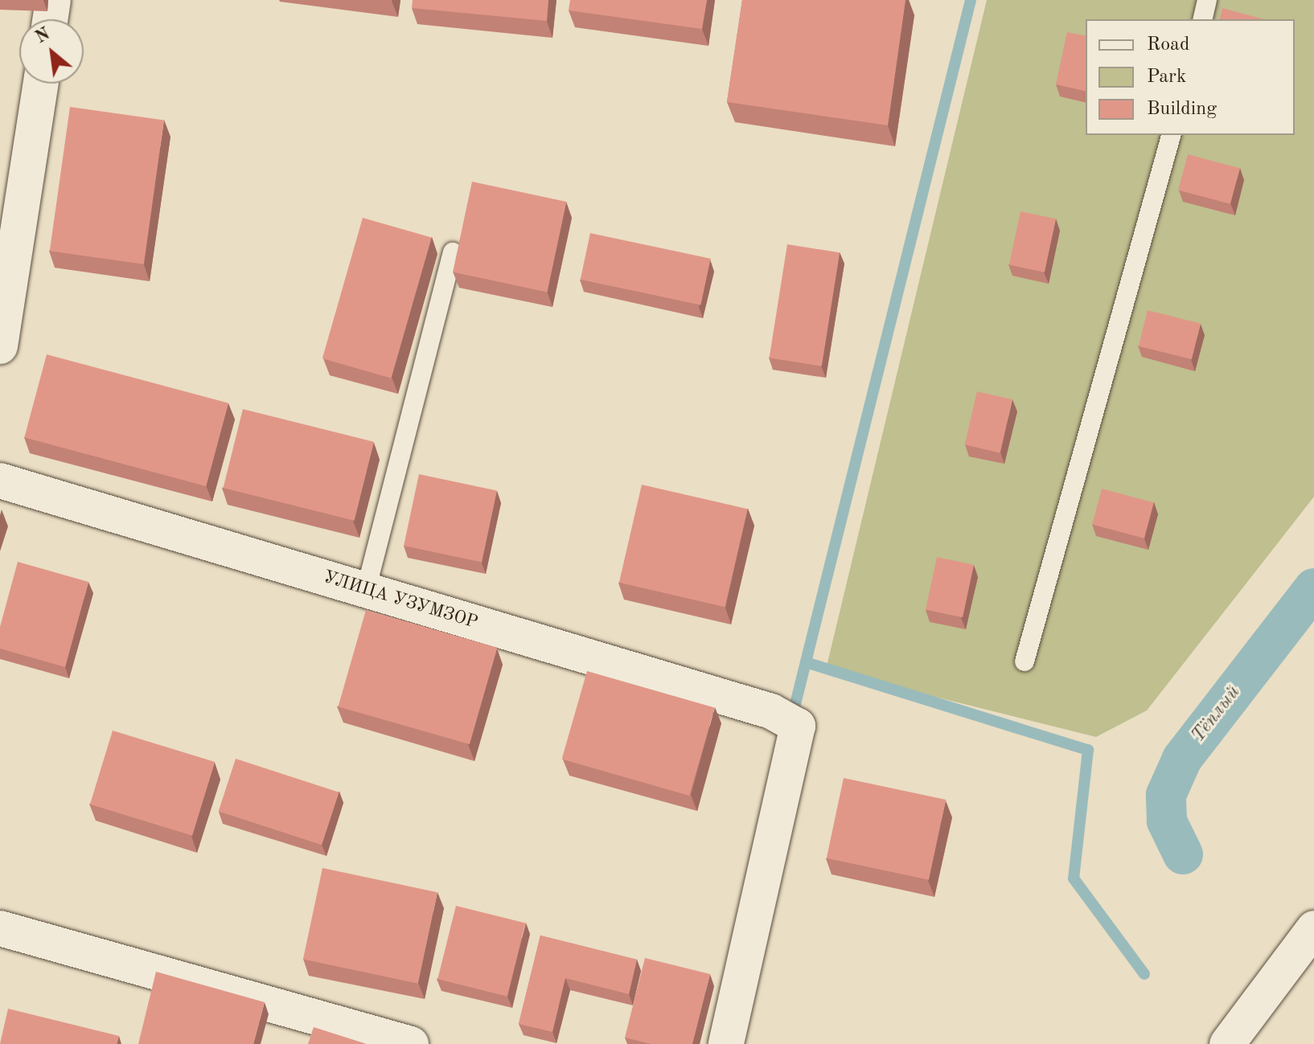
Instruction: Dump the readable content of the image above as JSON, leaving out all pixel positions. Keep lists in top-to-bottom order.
{
  "streets": {
    "street": ["УЛИЦА УЗУМЗОР"]
  },
  "water": ["Тёплый"],
  "legend": ["Road", "Park", "Building"],
  "north": "top left"
}
